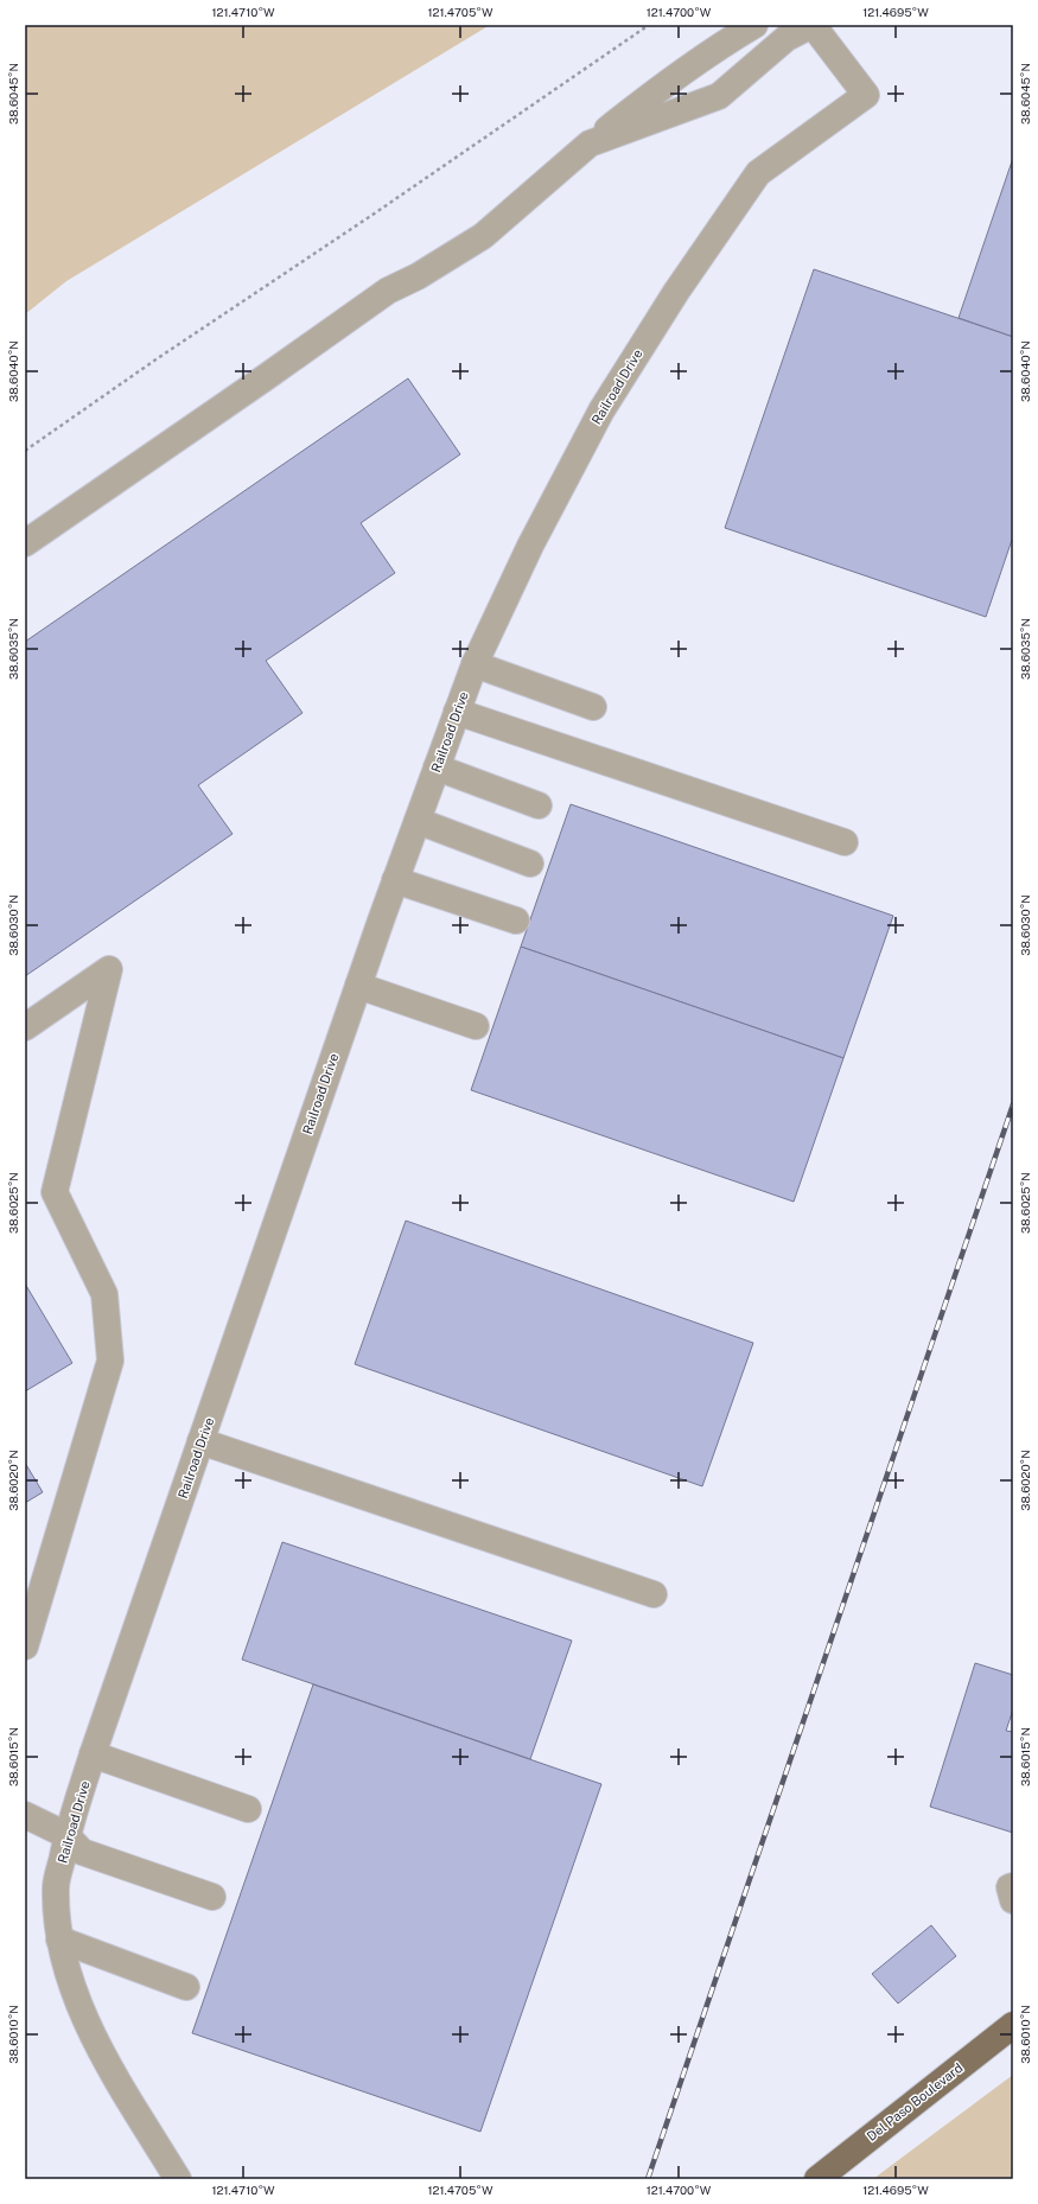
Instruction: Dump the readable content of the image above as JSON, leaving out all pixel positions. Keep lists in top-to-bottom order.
{
  "streets": {
    "main road": ["Del Paso Boulevard"],
    "street": ["Railroad Drive"]
  },
  "coordinates": [
    "121.4710°W",
    "121.4705°W",
    "121.4700°W",
    "121.4695°W",
    "38.6045°N",
    "38.6040°N",
    "38.6035°N",
    "38.6030°N",
    "38.6025°N",
    "38.6020°N",
    "38.6015°N",
    "38.6010°N"
  ]
}
